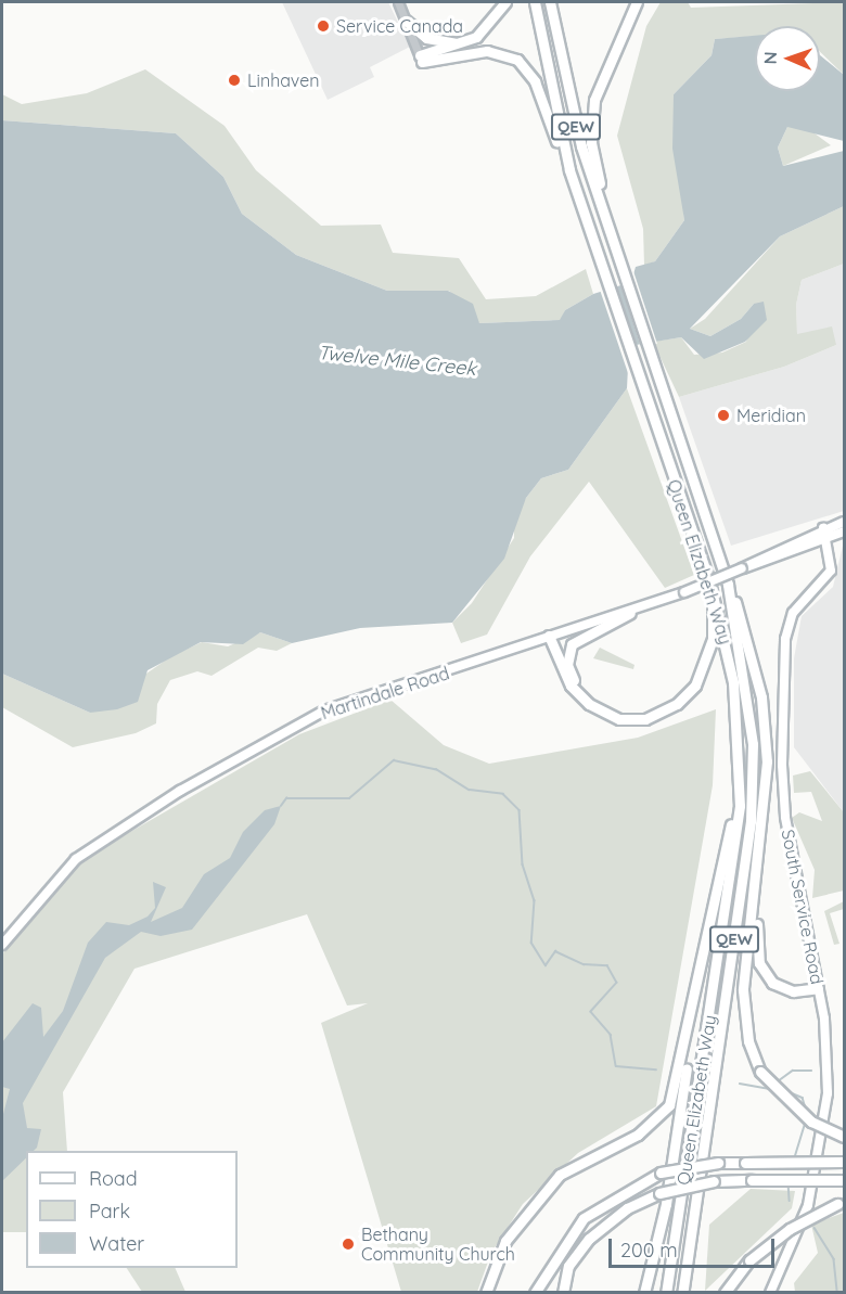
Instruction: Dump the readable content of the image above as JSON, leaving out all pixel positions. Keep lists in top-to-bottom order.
{
  "streets": {
    "highway": ["QEW", "Queen Elizabeth Way"],
    "main road": ["Martindale Road", "South Service Road"]
  },
  "crossings": [
    ["Martindale Road", "South Service Road"]
  ],
  "water": ["Twelve Mile Creek"],
  "places": [
    "Service Canada",
    "Linhaven",
    "Meridian",
    "Bethany Community Church"
  ],
  "legend": ["Road", "Park", "Water"],
  "scale_bar": "200 m",
  "north": "left"
}
